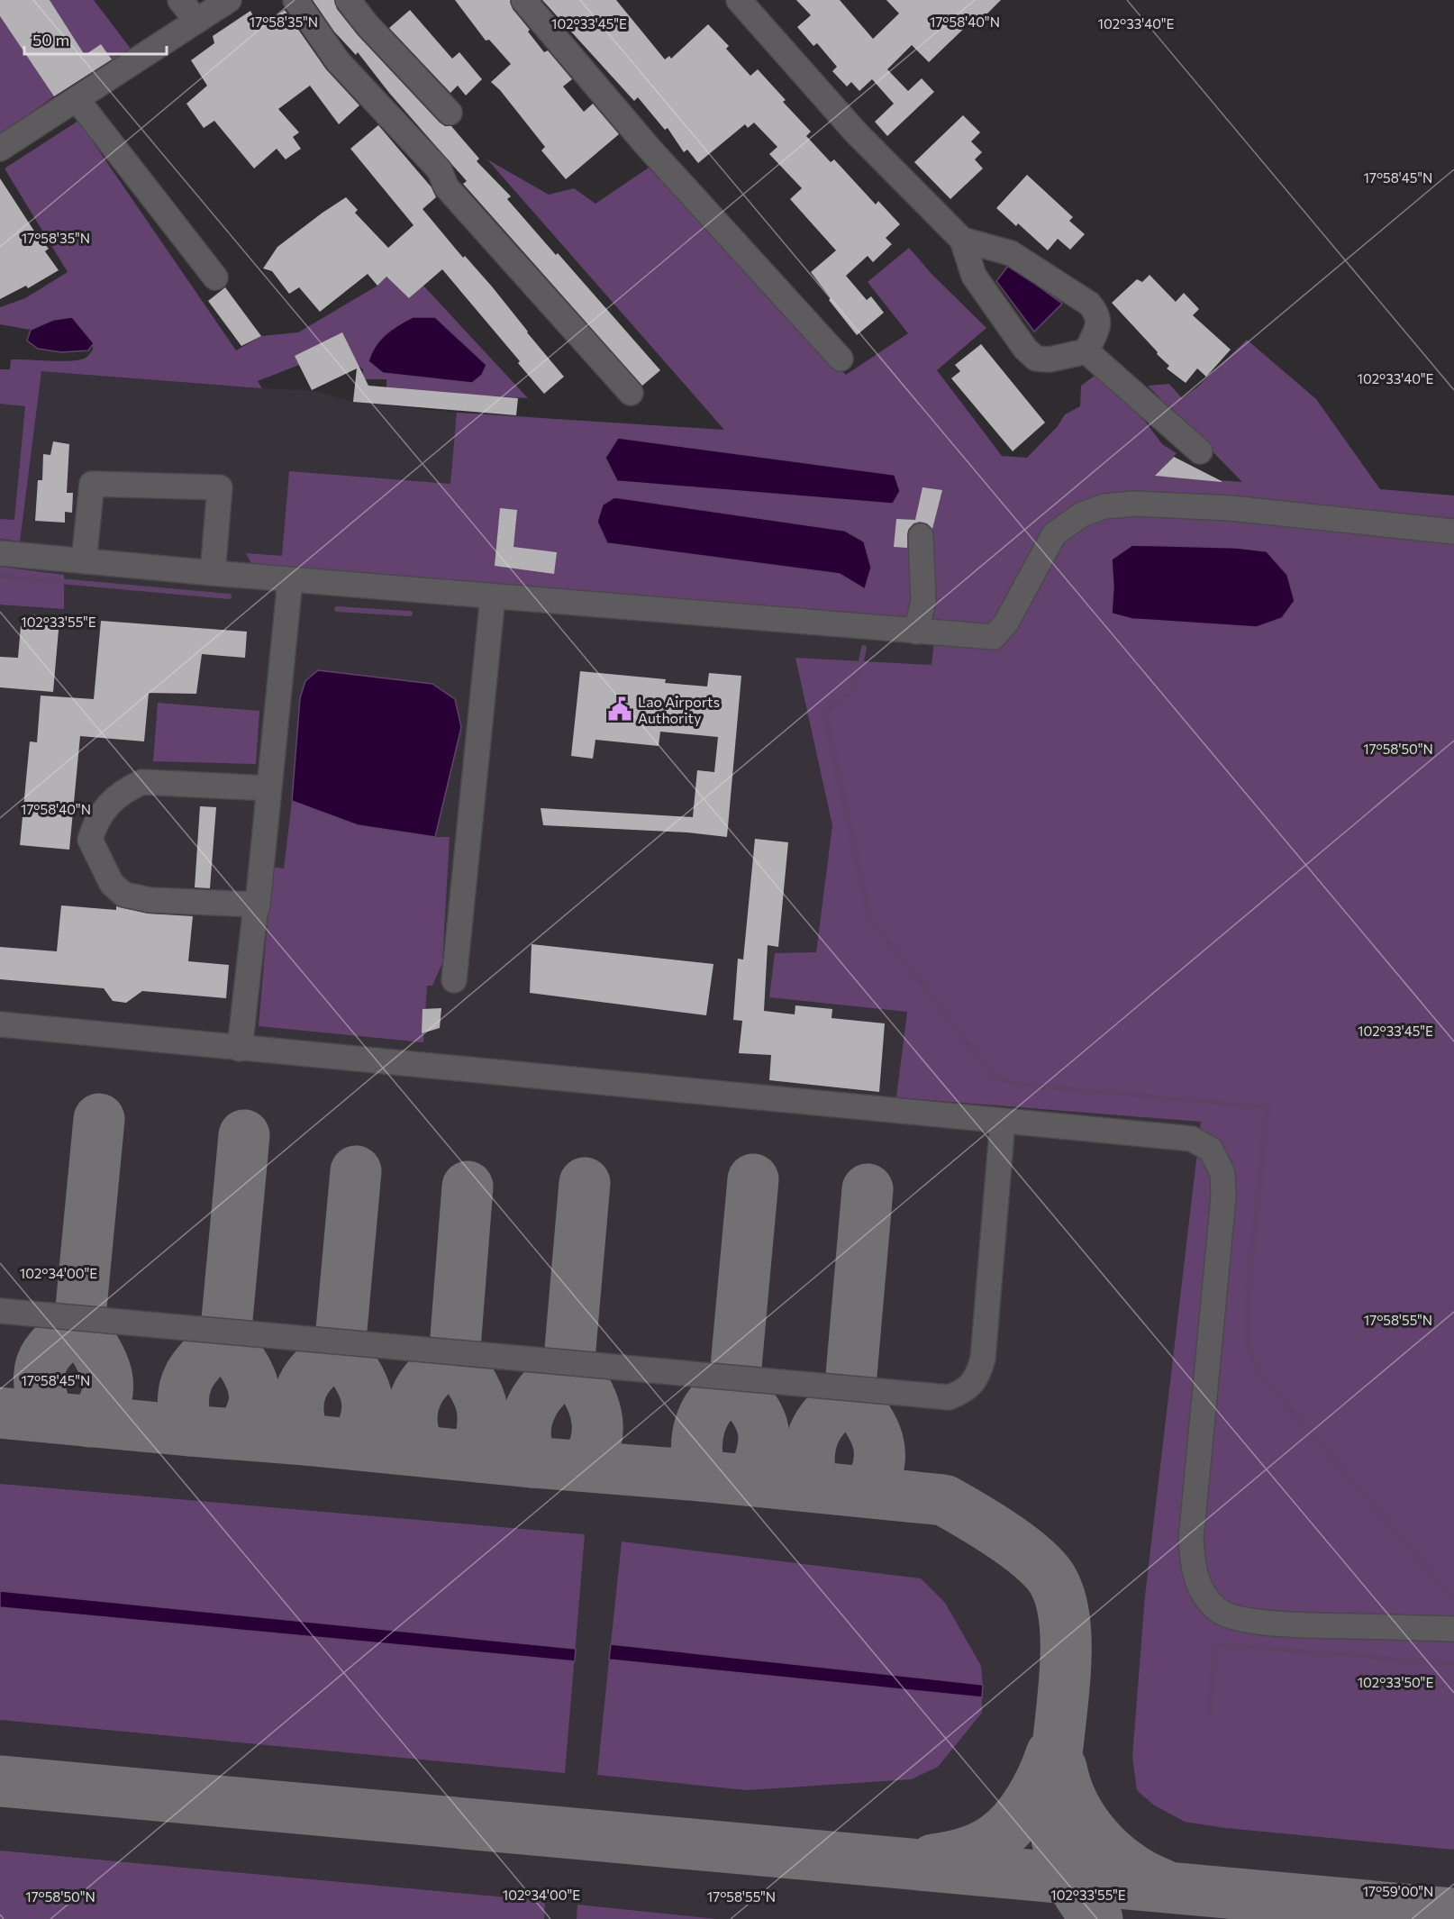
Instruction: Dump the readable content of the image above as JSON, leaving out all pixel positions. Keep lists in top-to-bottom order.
{
  "places": {
    "public building": ["Lao Airports Authority"]
  },
  "scale_bar": "50 m",
  "coordinates": [
    "17°58'35\"N",
    "17°58'40\"N",
    "102°33'45\"E",
    "102°33'40\"E",
    "17°58'45\"N",
    "102°33'55\"E",
    "17°58'50\"N",
    "102°34'00\"E",
    "17°58'55\"N",
    "102°33'50\"E",
    "17°59'00\"N"
  ]
}
